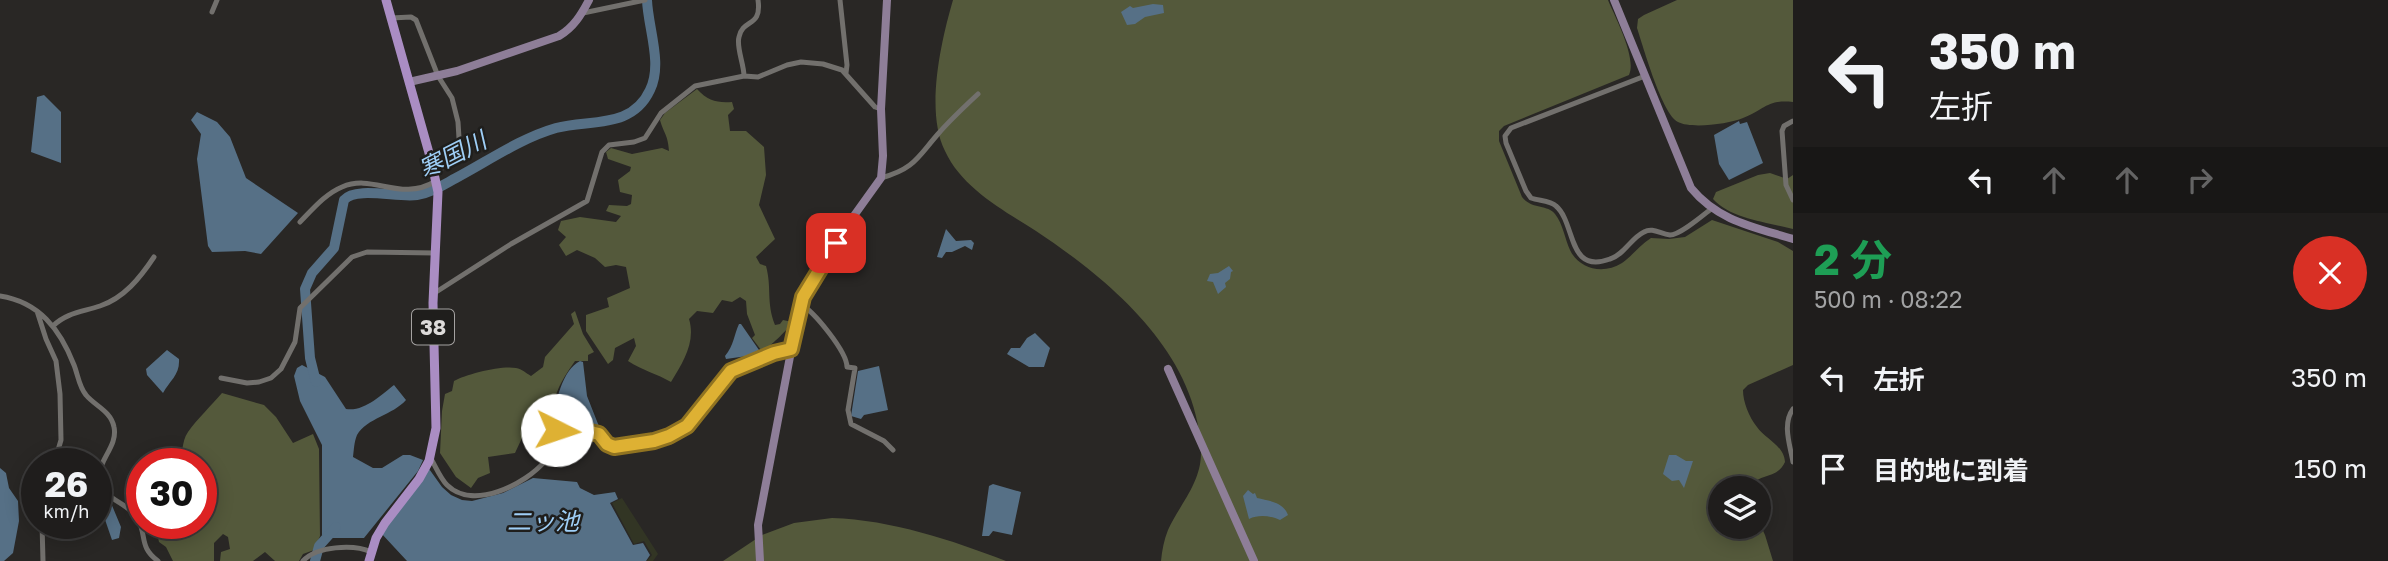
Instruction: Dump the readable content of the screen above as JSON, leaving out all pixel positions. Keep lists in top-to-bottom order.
{
  "streets": {
    "main road": ["38"]
  },
  "water": ["寒国川", "二ッ池"],
  "page": {
    "turn": ["350 m", "左折"],
    "heading": ["2 分", "500 m · 08:22"],
    "list": [
      {
        "name": "左折",
        "value": "350 m"
      },
      {
        "name": "目的地に到着",
        "value": "150 m"
      }
    ],
    "speed": "26 km/h",
    "limit": "30"
  }
}
